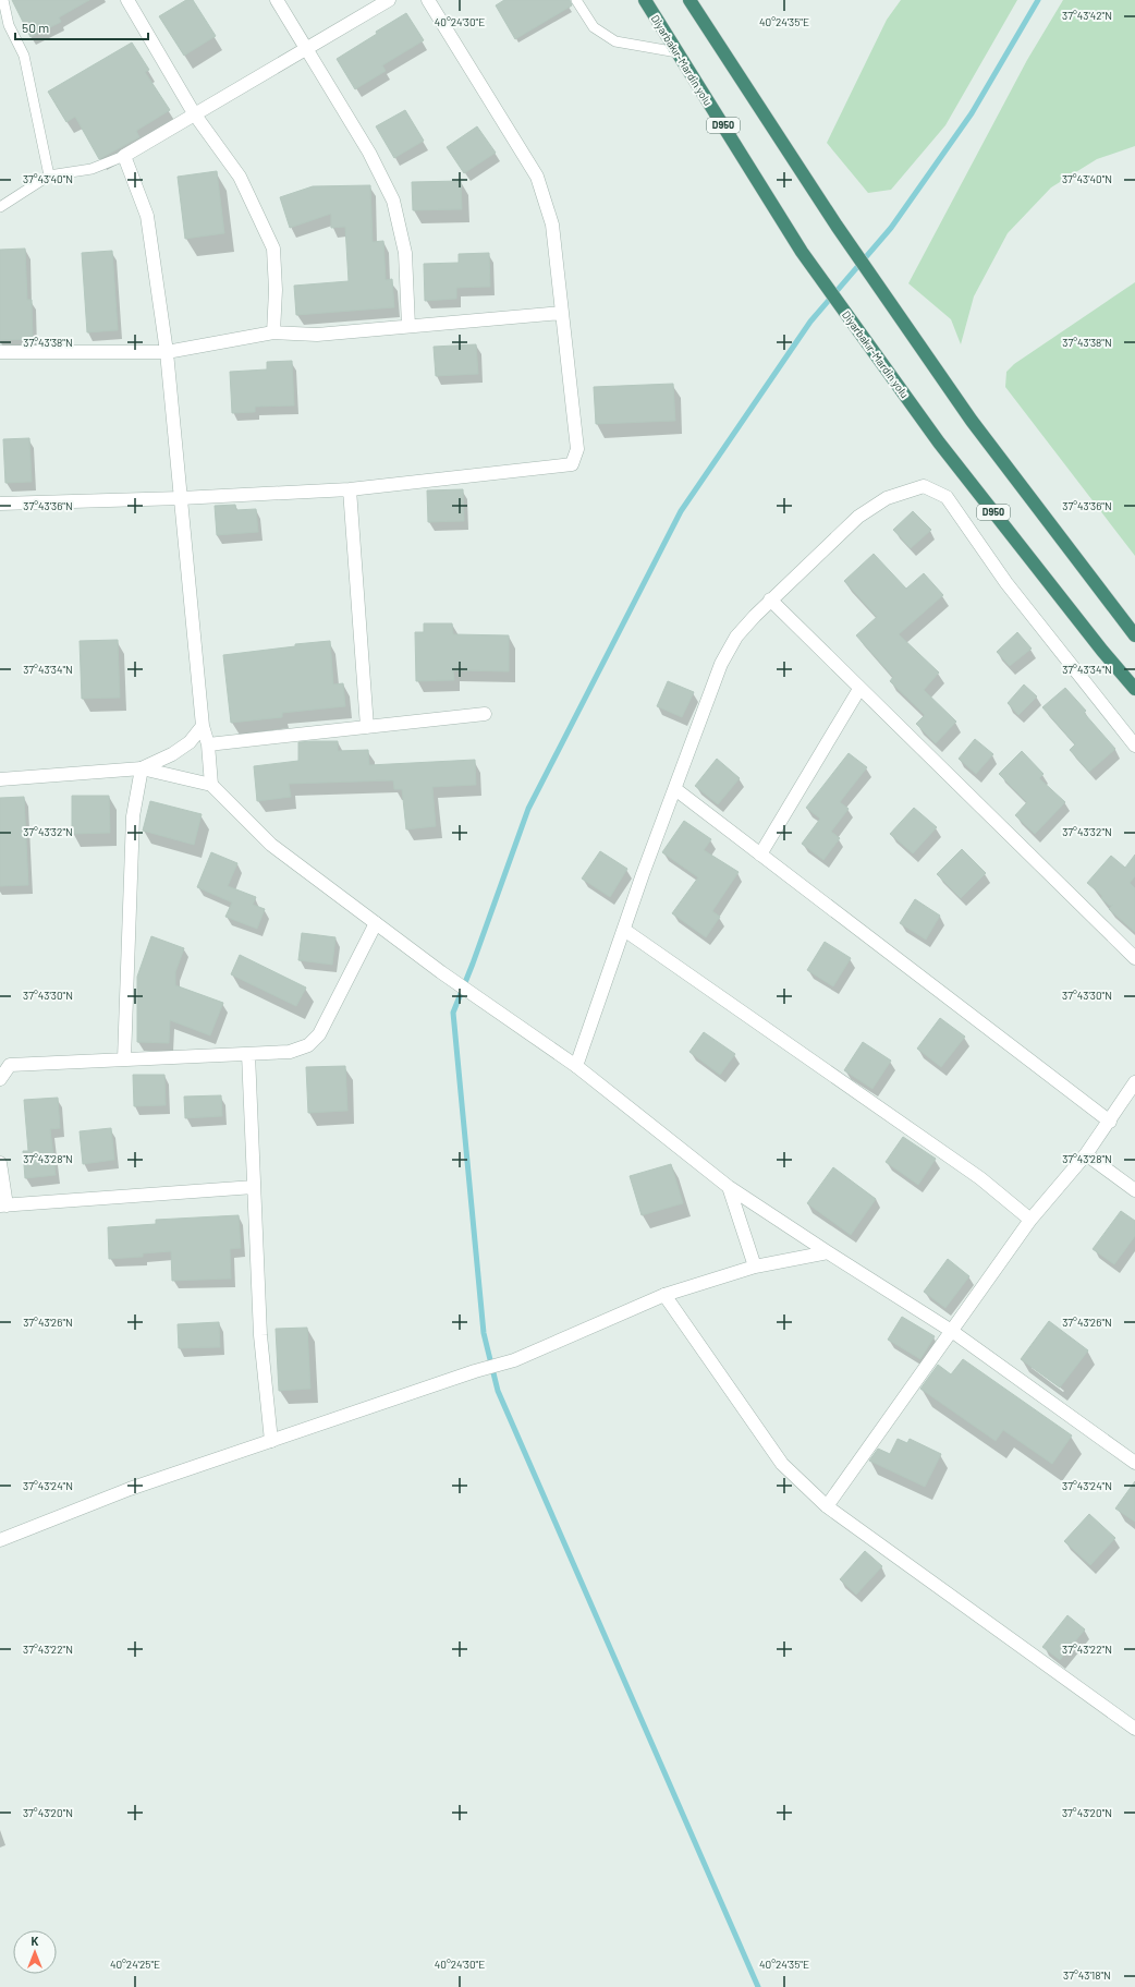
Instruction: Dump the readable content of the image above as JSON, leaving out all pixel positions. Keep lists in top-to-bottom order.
{
  "streets": {
    "highway": ["Diyarbakır-Mardin yolu", "D950"]
  },
  "scale_bar": "50 m",
  "north": "top",
  "coordinates": [
    "37°43'42\"N",
    "40°24'30\"E",
    "40°24'35\"E",
    "37°43'40\"N",
    "37°43'38\"N",
    "37°43'36\"N",
    "37°43'34\"N",
    "37°43'32\"N",
    "37°43'30\"N",
    "37°43'28\"N",
    "37°43'26\"N",
    "37°43'24\"N",
    "37°43'22\"N",
    "37°43'20\"N",
    "40°24'25\"E",
    "37°43'18\"N"
  ]
}
